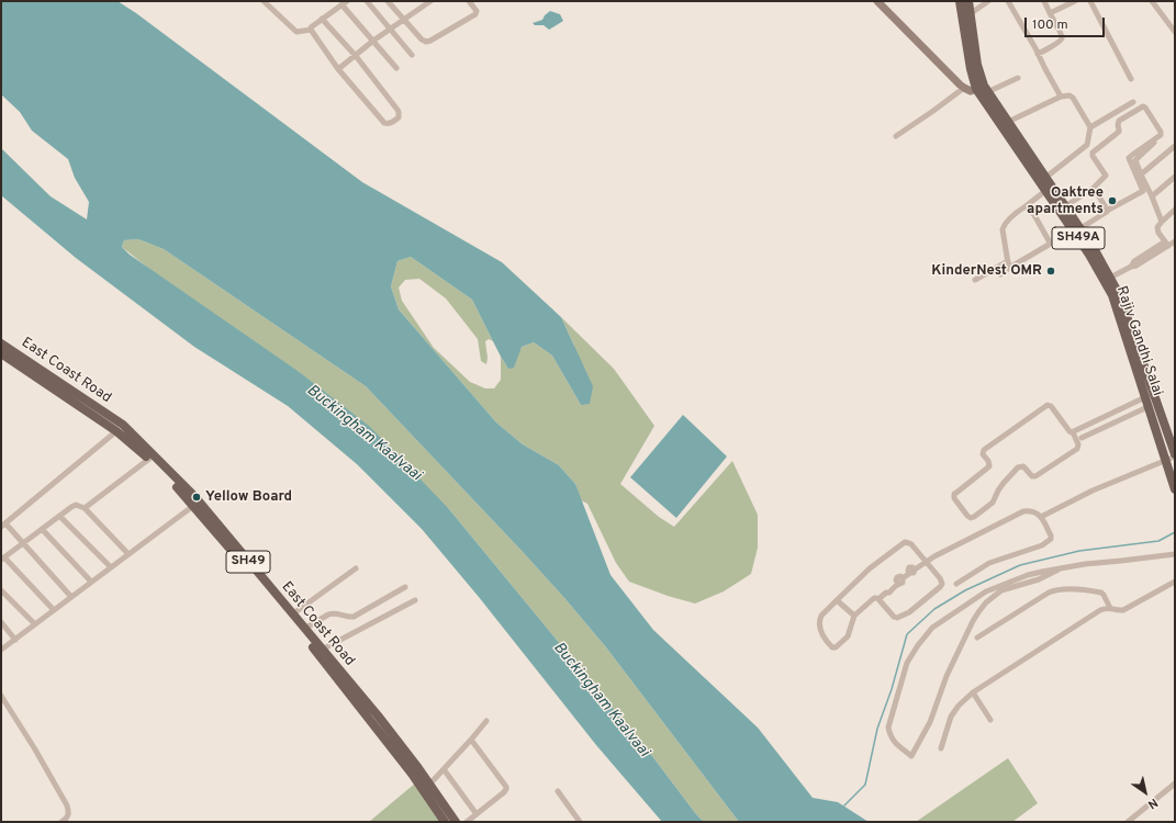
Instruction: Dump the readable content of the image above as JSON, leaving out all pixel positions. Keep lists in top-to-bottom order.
{
  "streets": {
    "main road": [
      "SH49A",
      "Rajiv Gandhi Salai",
      "East Coast Road",
      "SH49"
    ]
  },
  "water": ["Buckingham Kaalvaai"],
  "places": ["Oaktree apartments", "KinderNest OMR", "Yellow Board"],
  "scale_bar": "100 m",
  "north": "bottom right"
}
